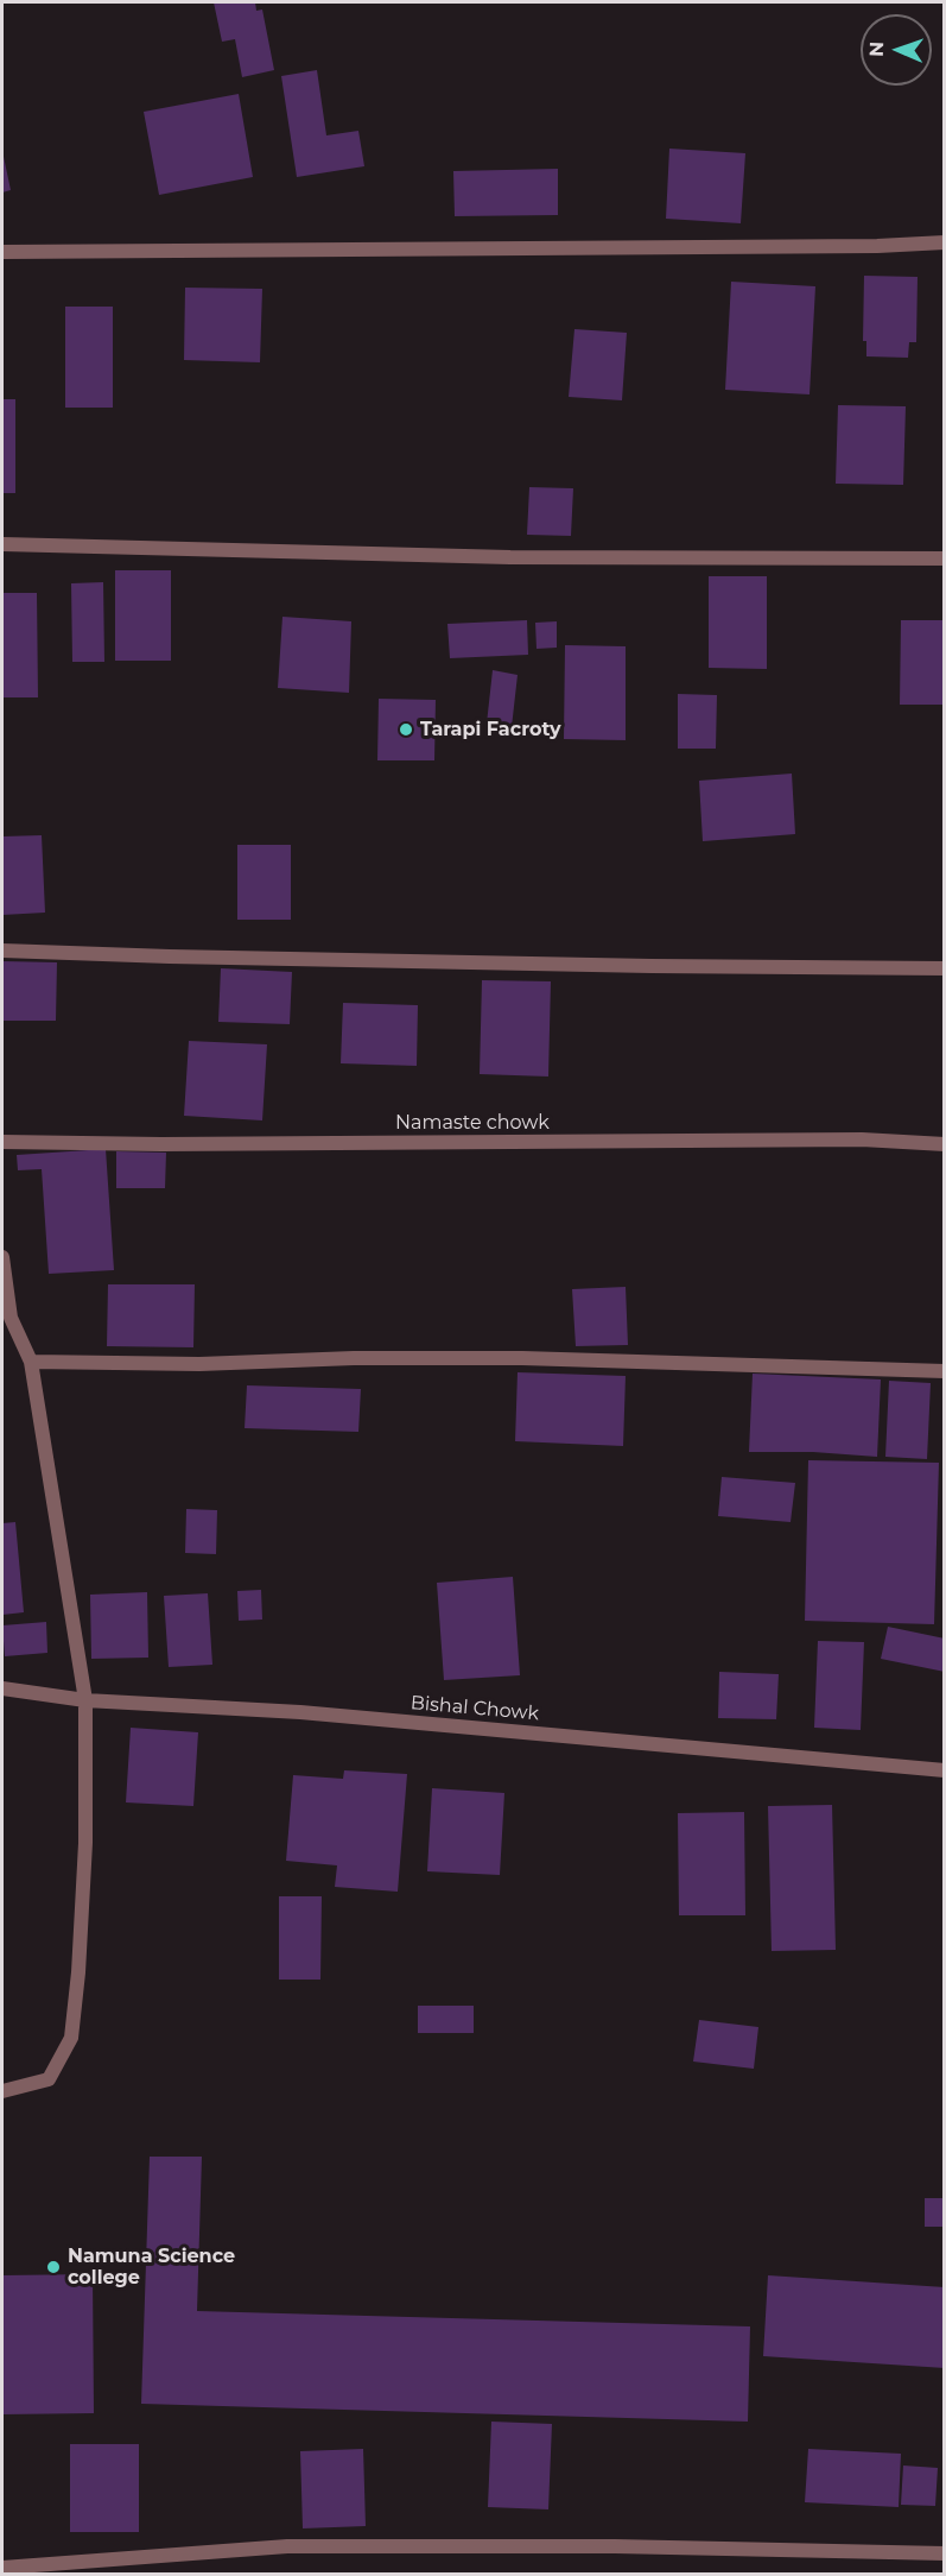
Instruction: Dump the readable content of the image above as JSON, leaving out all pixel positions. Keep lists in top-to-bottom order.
{
  "streets": {
    "street": ["Namaste chowk", "Bishal Chowk"]
  },
  "places": ["Tarapi Facroty", "Namuna Science college"],
  "north": "left"
}
